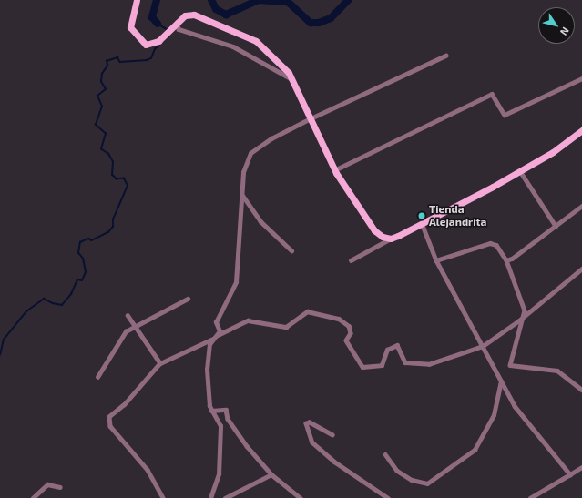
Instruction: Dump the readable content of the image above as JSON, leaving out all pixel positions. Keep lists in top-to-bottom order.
{
  "places": ["Tienda Alejandrita"],
  "north": "bottom right"
}
